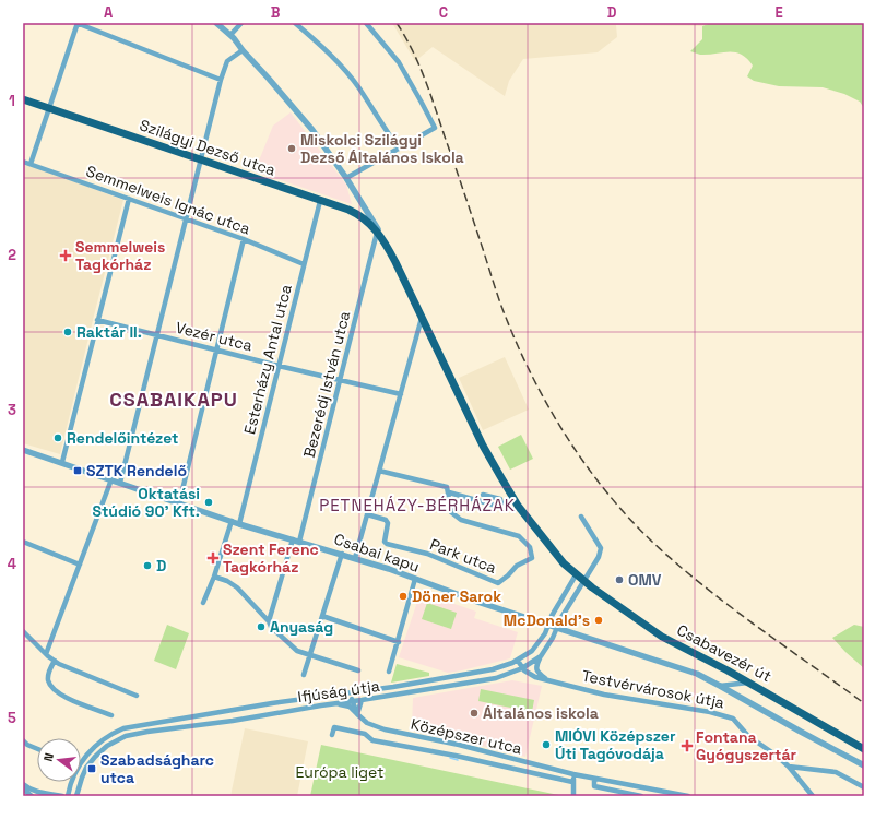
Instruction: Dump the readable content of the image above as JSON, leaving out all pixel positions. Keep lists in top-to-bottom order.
{
  "streets": {
    "main road": ["Szilágyi Dezső utca", "Csabavezér út"],
    "street": [
      "Semmelweis Ignác utca",
      "Vezér utca",
      "Esterházy Antal utca",
      "Bezerédj István utca",
      "Csabai kapu",
      "Park utca",
      "Testvérvárosok útja",
      "Ifjúság útja",
      "Középszer utca"
    ]
  },
  "crossings": [
    ["Szilágyi Dezső utca", "Esterházy Antal utca"],
    ["Szilágyi Dezső utca", "Bezerédj István utca"],
    ["Szilágyi Dezső utca", "Csabavezér út"],
    ["Semmelweis Ignác utca", "Esterházy Antal utca"],
    ["Vezér utca", "Esterházy Antal utca"],
    ["Vezér utca", "Bezerédj István utca"],
    ["Esterházy Antal utca", "Csabai kapu"],
    ["Bezerédj István utca", "Csabai kapu"],
    ["Bezerédj István utca", "Csabavezér út"],
    ["Csabai kapu", "Ifjúság útja"],
    ["Csabavezér út", "Ifjúság útja"],
    ["Testvérvárosok útja", "Ifjúság útja"],
    ["Ifjúság útja", "Középszer utca"]
  ],
  "districts": ["CSABAIKAPU", "PETNEHÁZY-BÉRHÁZAK"],
  "parks": ["Európa liget"],
  "places": {
    "other": [
      "Miskolci Szilágyi Dezső Általános Iskola",
      "Raktár II.",
      "Rendelőintézet",
      "Oktatási Stúdió 90' Kft.",
      "D",
      "OMV",
      "Döner Sarok",
      "McDonald's",
      "Anyaság",
      "Általános iskola",
      "MIÓVI Középszer Úti Tagóvodája"
    ],
    "health": ["Semmelweis Tagkórház", "Szent Ferenc Tagkórház", "Fontana Gyógyszertár"],
    "transit": ["SZTK Rendelő", "Szabadságharc utca"]
  },
  "north": "left",
  "grid": {
    "columns": [
      "A",
      "B",
      "C",
      "D",
      "E"
    ],
    "rows": [
      "1",
      "2",
      "3",
      "4",
      "5"
    ]
  }
}
